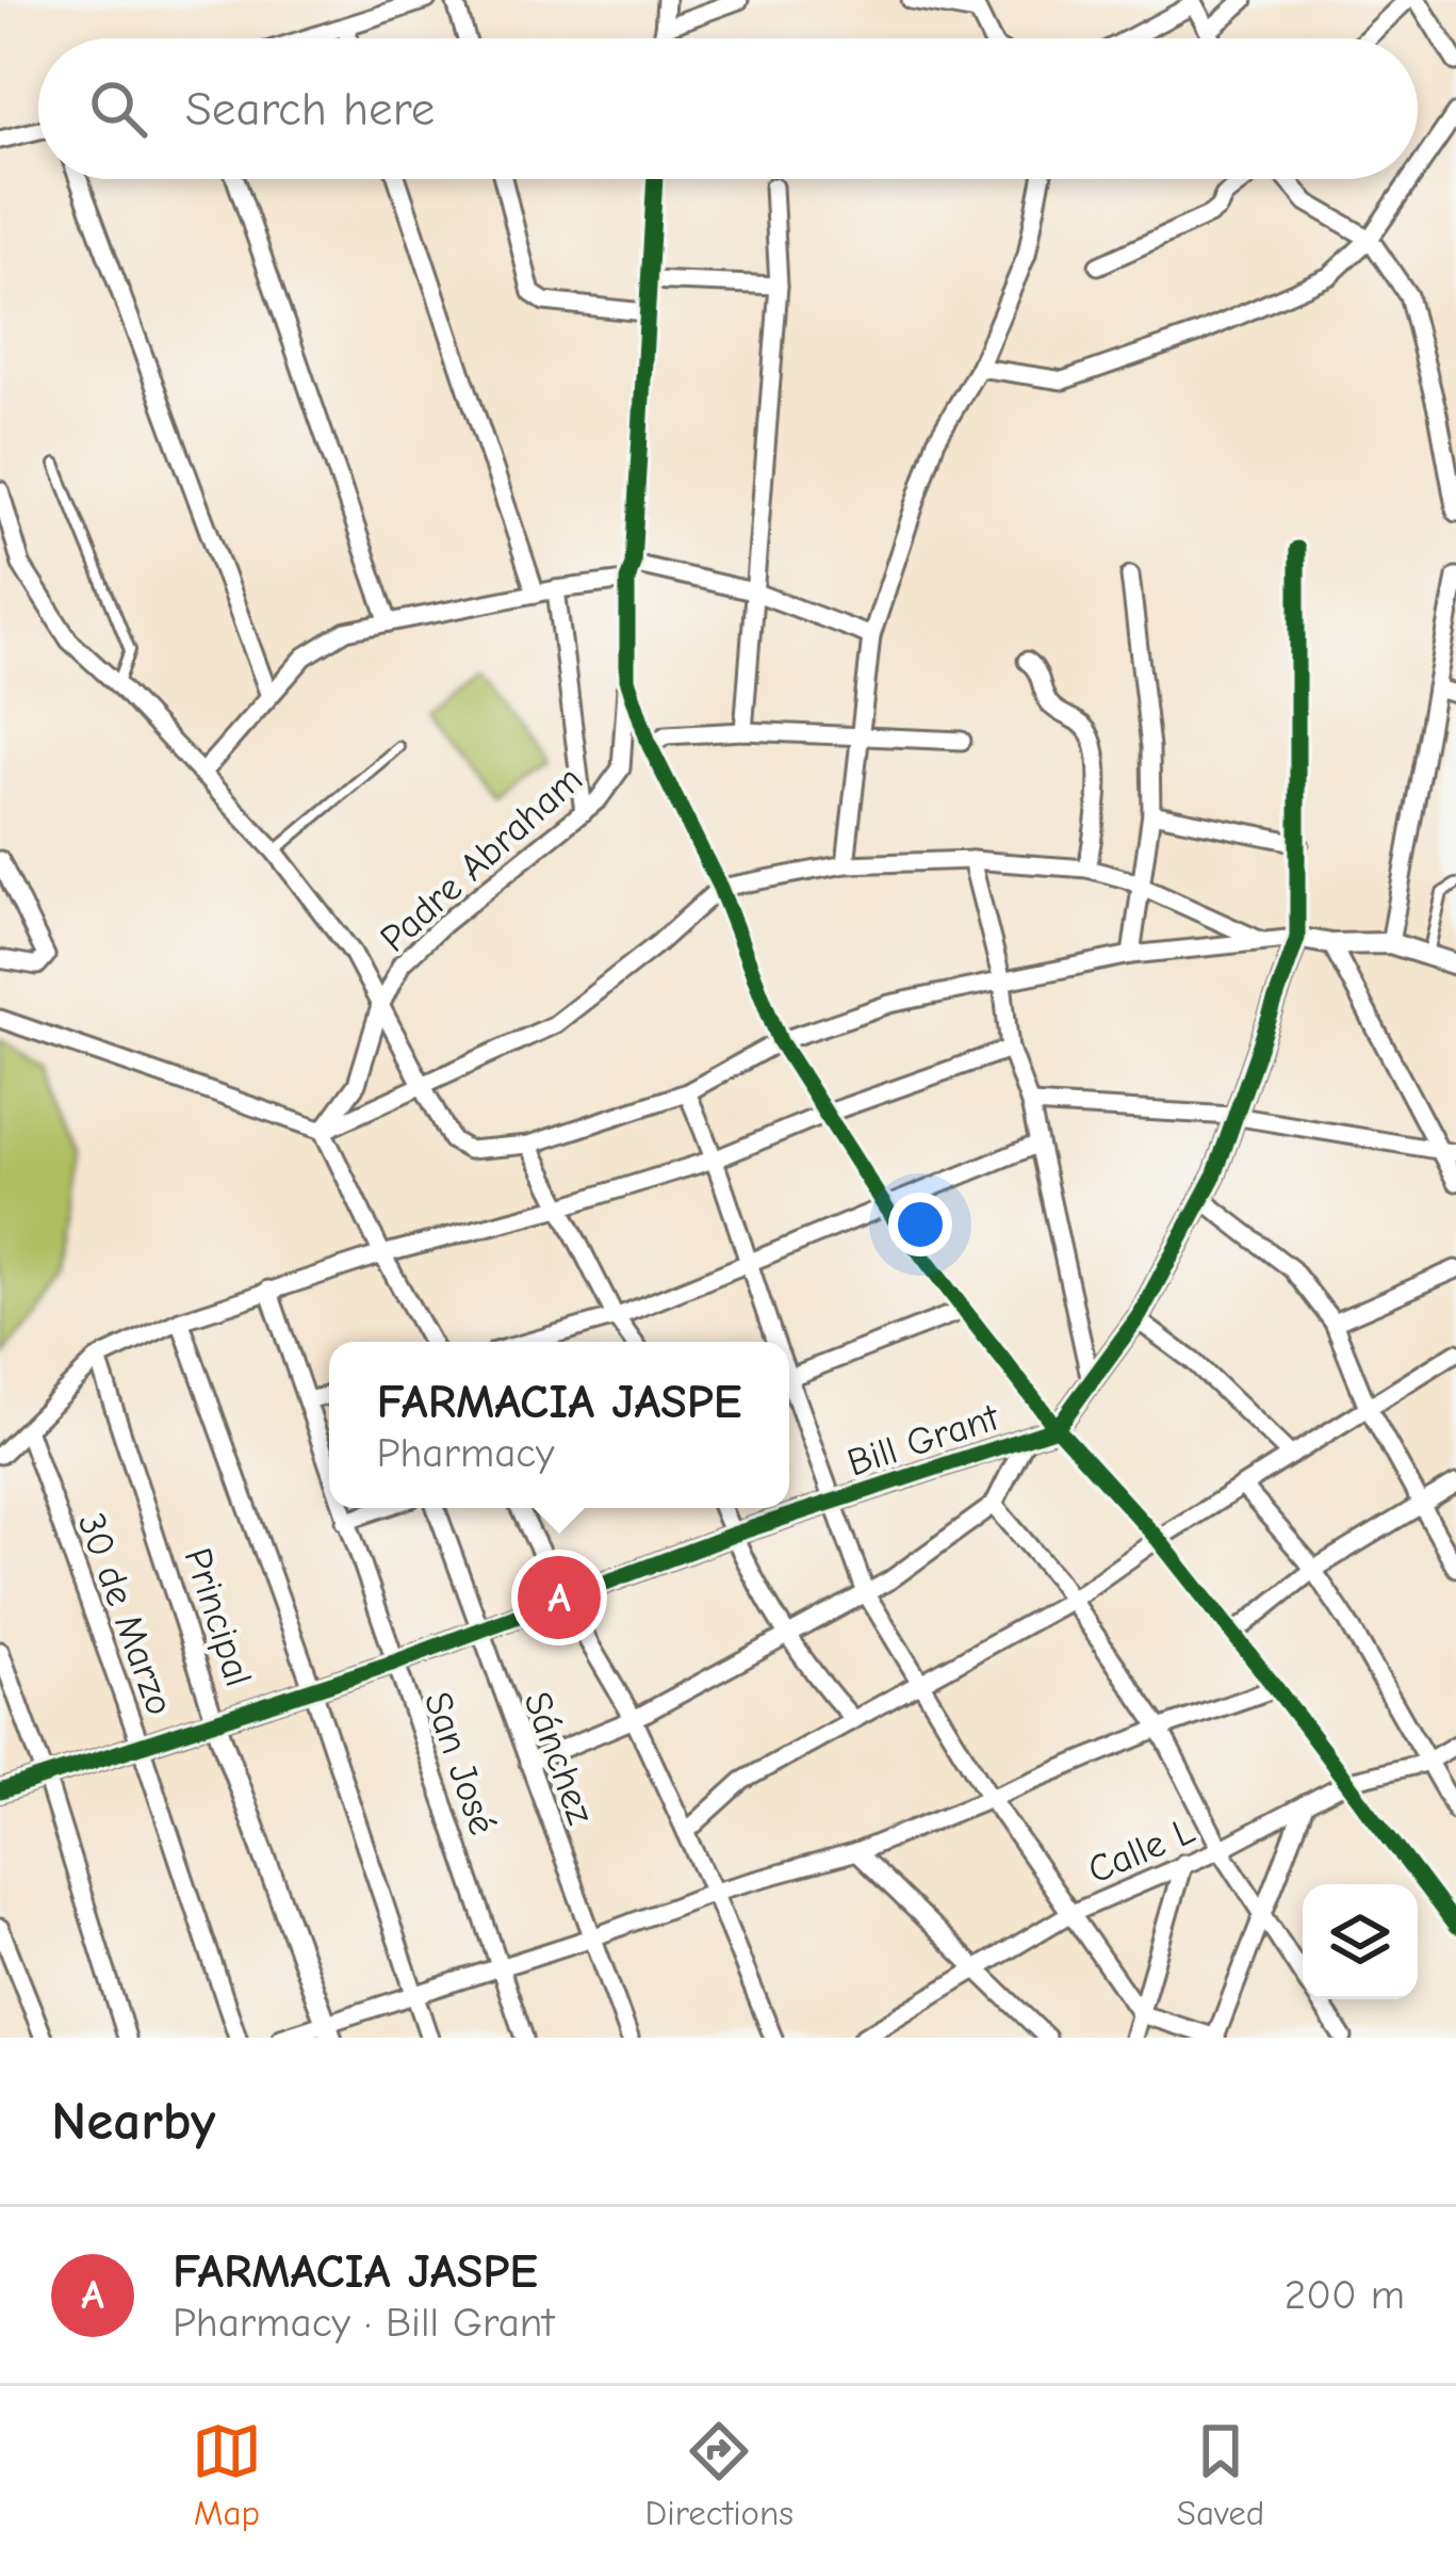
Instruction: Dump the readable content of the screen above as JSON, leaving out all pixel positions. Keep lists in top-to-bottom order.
{
  "streets": {
    "street": [
      "Padre Abraham",
      "Bill Grant",
      "30 de Marzo",
      "Principal",
      "Sánchez",
      "San José",
      "Calle L"
    ]
  },
  "crossings": [
    ["Bill Grant", "30 de Marzo"],
    ["Bill Grant", "Principal"],
    ["Bill Grant", "Sánchez"],
    ["Bill Grant", "San José"]
  ],
  "page": {
    "search": "Search here",
    "popup": ["FARMACIA JASPE", "Pharmacy"],
    "pins": "A",
    "heading": "Nearby",
    "list": [
      {
        "mark": "A",
        "name": "FARMACIA JASPE",
        "note": "Pharmacy · Bill Grant",
        "value": "200 m"
      }
    ],
    "nav": ["Map", "Directions", "Saved"]
  }
}
